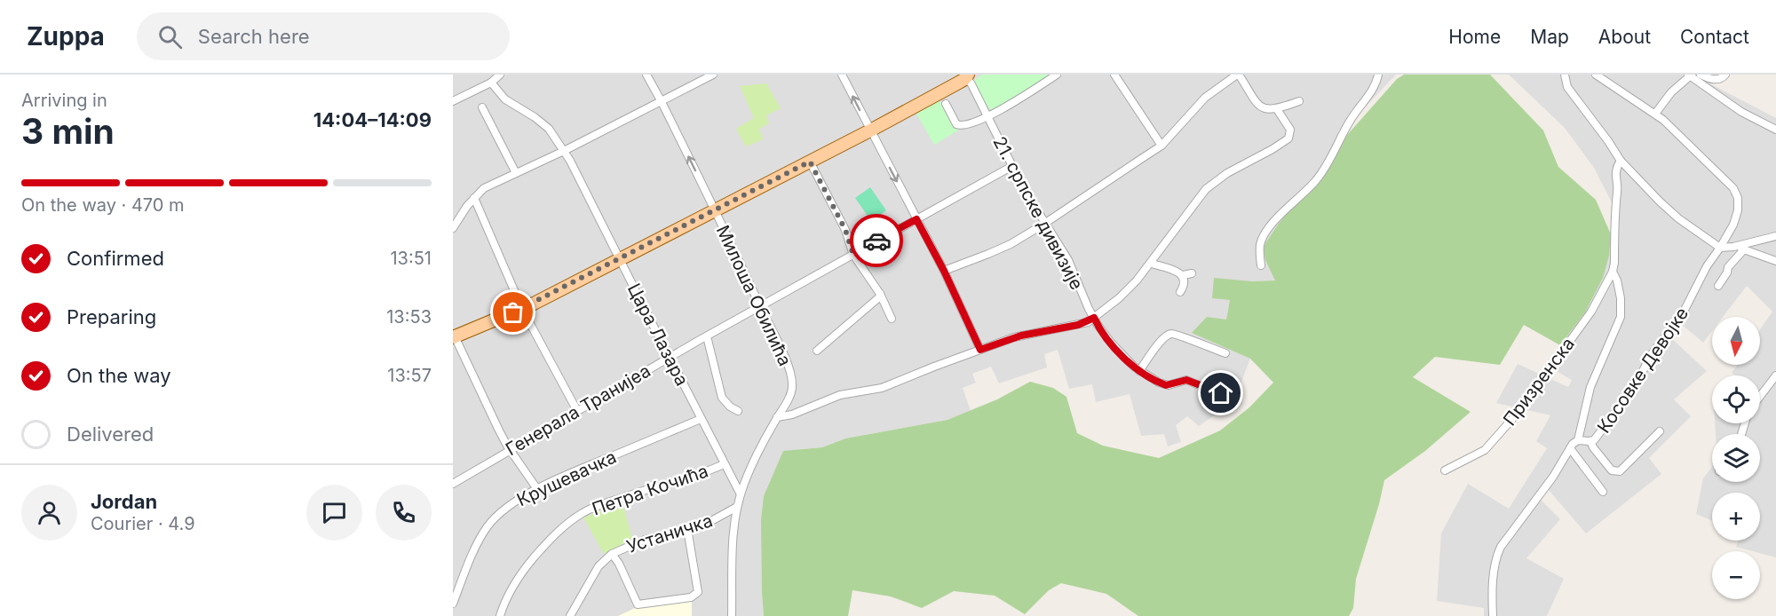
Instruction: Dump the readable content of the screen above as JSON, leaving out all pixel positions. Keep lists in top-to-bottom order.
{
  "streets": {
    "street": [
      "21. српске дивизије",
      "Милоша Обилића",
      "Цара Лазара",
      "Косовке Девојке",
      "Призренска",
      "Генерала Транијеа",
      "Крушевачка",
      "Петра Кочића",
      "Устаничка"
    ]
  },
  "crossings": [
    ["21. српске дивизије", "Генерала Транијеа"],
    ["Милоша Обилића", "Цара Лазара"],
    ["Милоша Обилића", "Генерала Транијеа"],
    ["Милоша Обилића", "Устаничка"],
    ["Цара Лазара", "Генерала Транијеа"],
    ["Цара Лазара", "Крушевачка"],
    ["Цара Лазара", "Петра Кочића"],
    ["Косовке Девојке", "Призренска"]
  ],
  "north": "bottom",
  "page": {
    "header": "Zuppa",
    "search": "Search here",
    "nav": [
      "Home",
      "Map",
      "About",
      "Contact"
    ],
    "heading": ["3 min", "Arriving in", "14:04–14:09"],
    "panel": ["Jordan", "Courier · 4.9"],
    "bar": "On the way · 470 m",
    "list": [
      ["Confirmed", "13:51"],
      ["Preparing", "13:53"],
      ["On the way", "13:57"],
      "Delivered"
    ],
    "map_buttons": ["+", "−"]
  }
}
